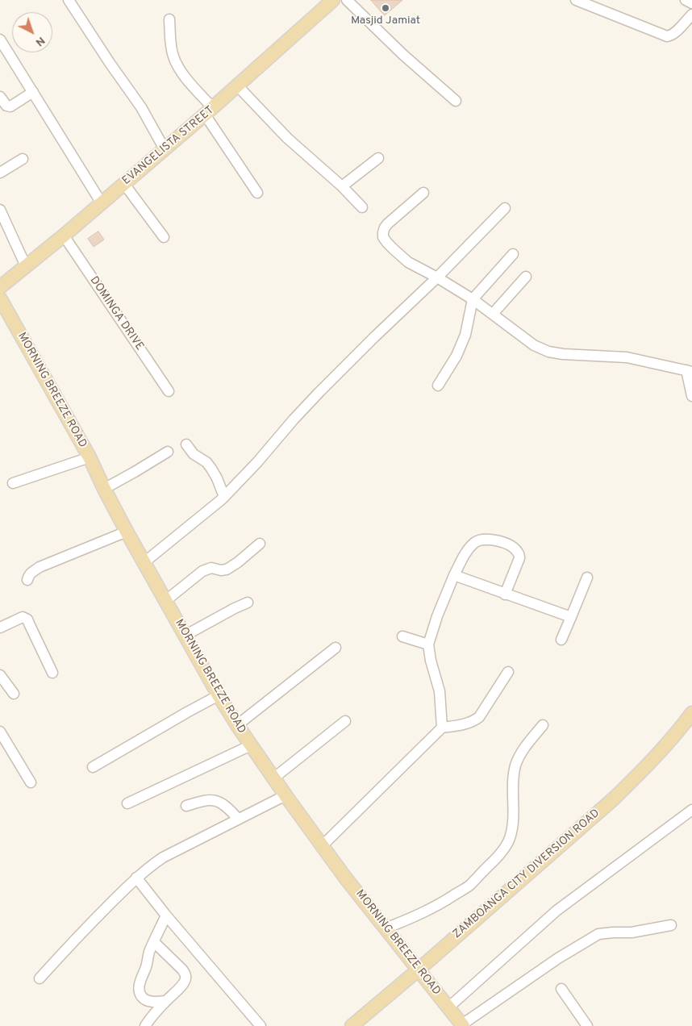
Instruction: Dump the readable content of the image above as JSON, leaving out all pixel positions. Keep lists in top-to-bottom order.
{
  "streets": {
    "main road": ["EVANGELISTA STREET", "MORNING BREEZE ROAD", "ZAMBOANGA CITY DIVERSION ROAD"],
    "street": ["DOMINGA DRIVE"]
  },
  "crossings": [
    ["EVANGELISTA STREET", "DOMINGA DRIVE"],
    ["MORNING BREEZE ROAD", "ZAMBOANGA CITY DIVERSION ROAD"]
  ],
  "places": ["Masjid Jamiat"],
  "north": "bottom right"
}
